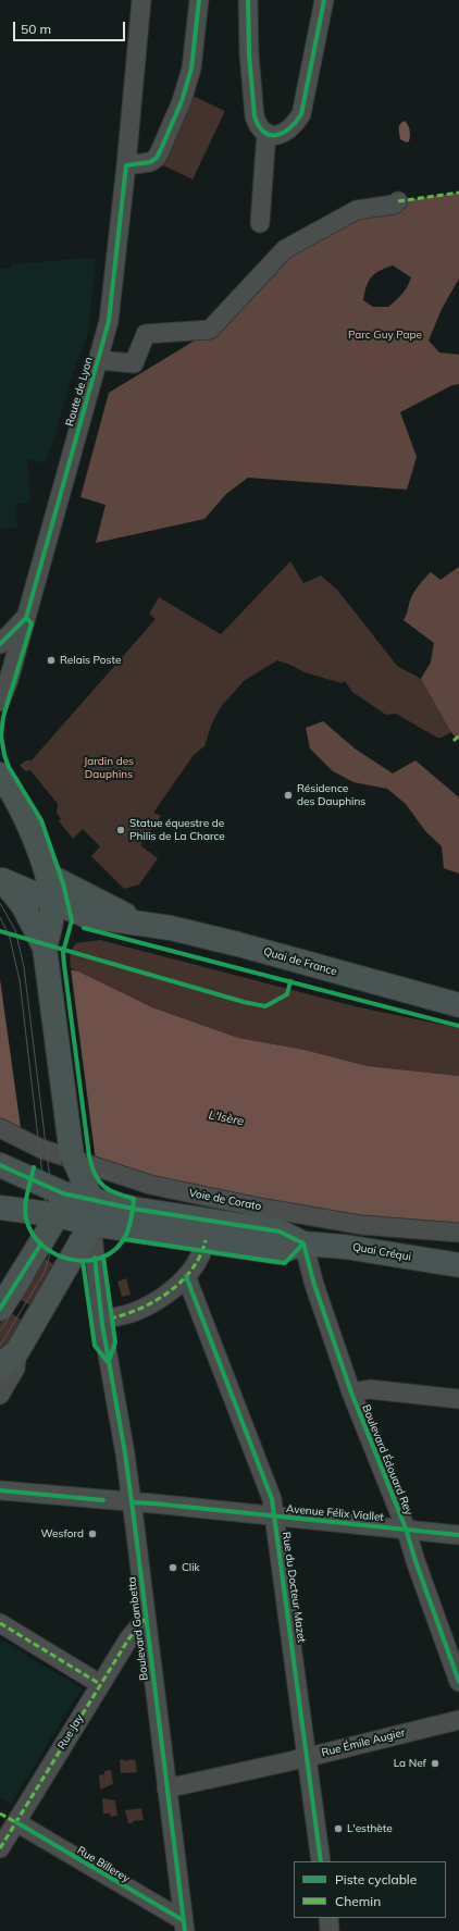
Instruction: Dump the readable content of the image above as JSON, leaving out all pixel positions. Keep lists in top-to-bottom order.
{
  "streets": {
    "main road": ["Quai de France", "Quai Créqui"],
    "street": [
      "Route de Lyon",
      "Voie de Corato",
      "Boulevard Édouard Rey",
      "Avenue Félix Viallet",
      "Rue du Docteur Mazet",
      "Boulevard Gambetta",
      "Rue Jay",
      "Rue Émile Augier",
      "Rue Billerey"
    ]
  },
  "crossings": [
    ["Quai Créqui", "Boulevard Édouard Rey"],
    ["Boulevard Édouard Rey", "Avenue Félix Viallet"],
    ["Avenue Félix Viallet", "Rue du Docteur Mazet"],
    ["Avenue Félix Viallet", "Boulevard Gambetta"],
    ["Rue du Docteur Mazet", "Rue Émile Augier"],
    ["Boulevard Gambetta", "Rue Jay"],
    ["Boulevard Gambetta", "Rue Émile Augier"],
    ["Boulevard Gambetta", "Rue Billerey"],
    ["Rue Jay", "Rue Billerey"]
  ],
  "water": ["L'Isère"],
  "parks": ["Parc Guy Pape", "Jardin des Dauphins"],
  "places": [
    "Relais Poste",
    "Résidence des Dauphins",
    "Statue équestre de Philis de La Charce",
    "Wesford",
    "Clik",
    "La Nef",
    "L'esthète"
  ],
  "legend": ["Piste cyclable", "Chemin"],
  "scale_bar": "50 m"
}
